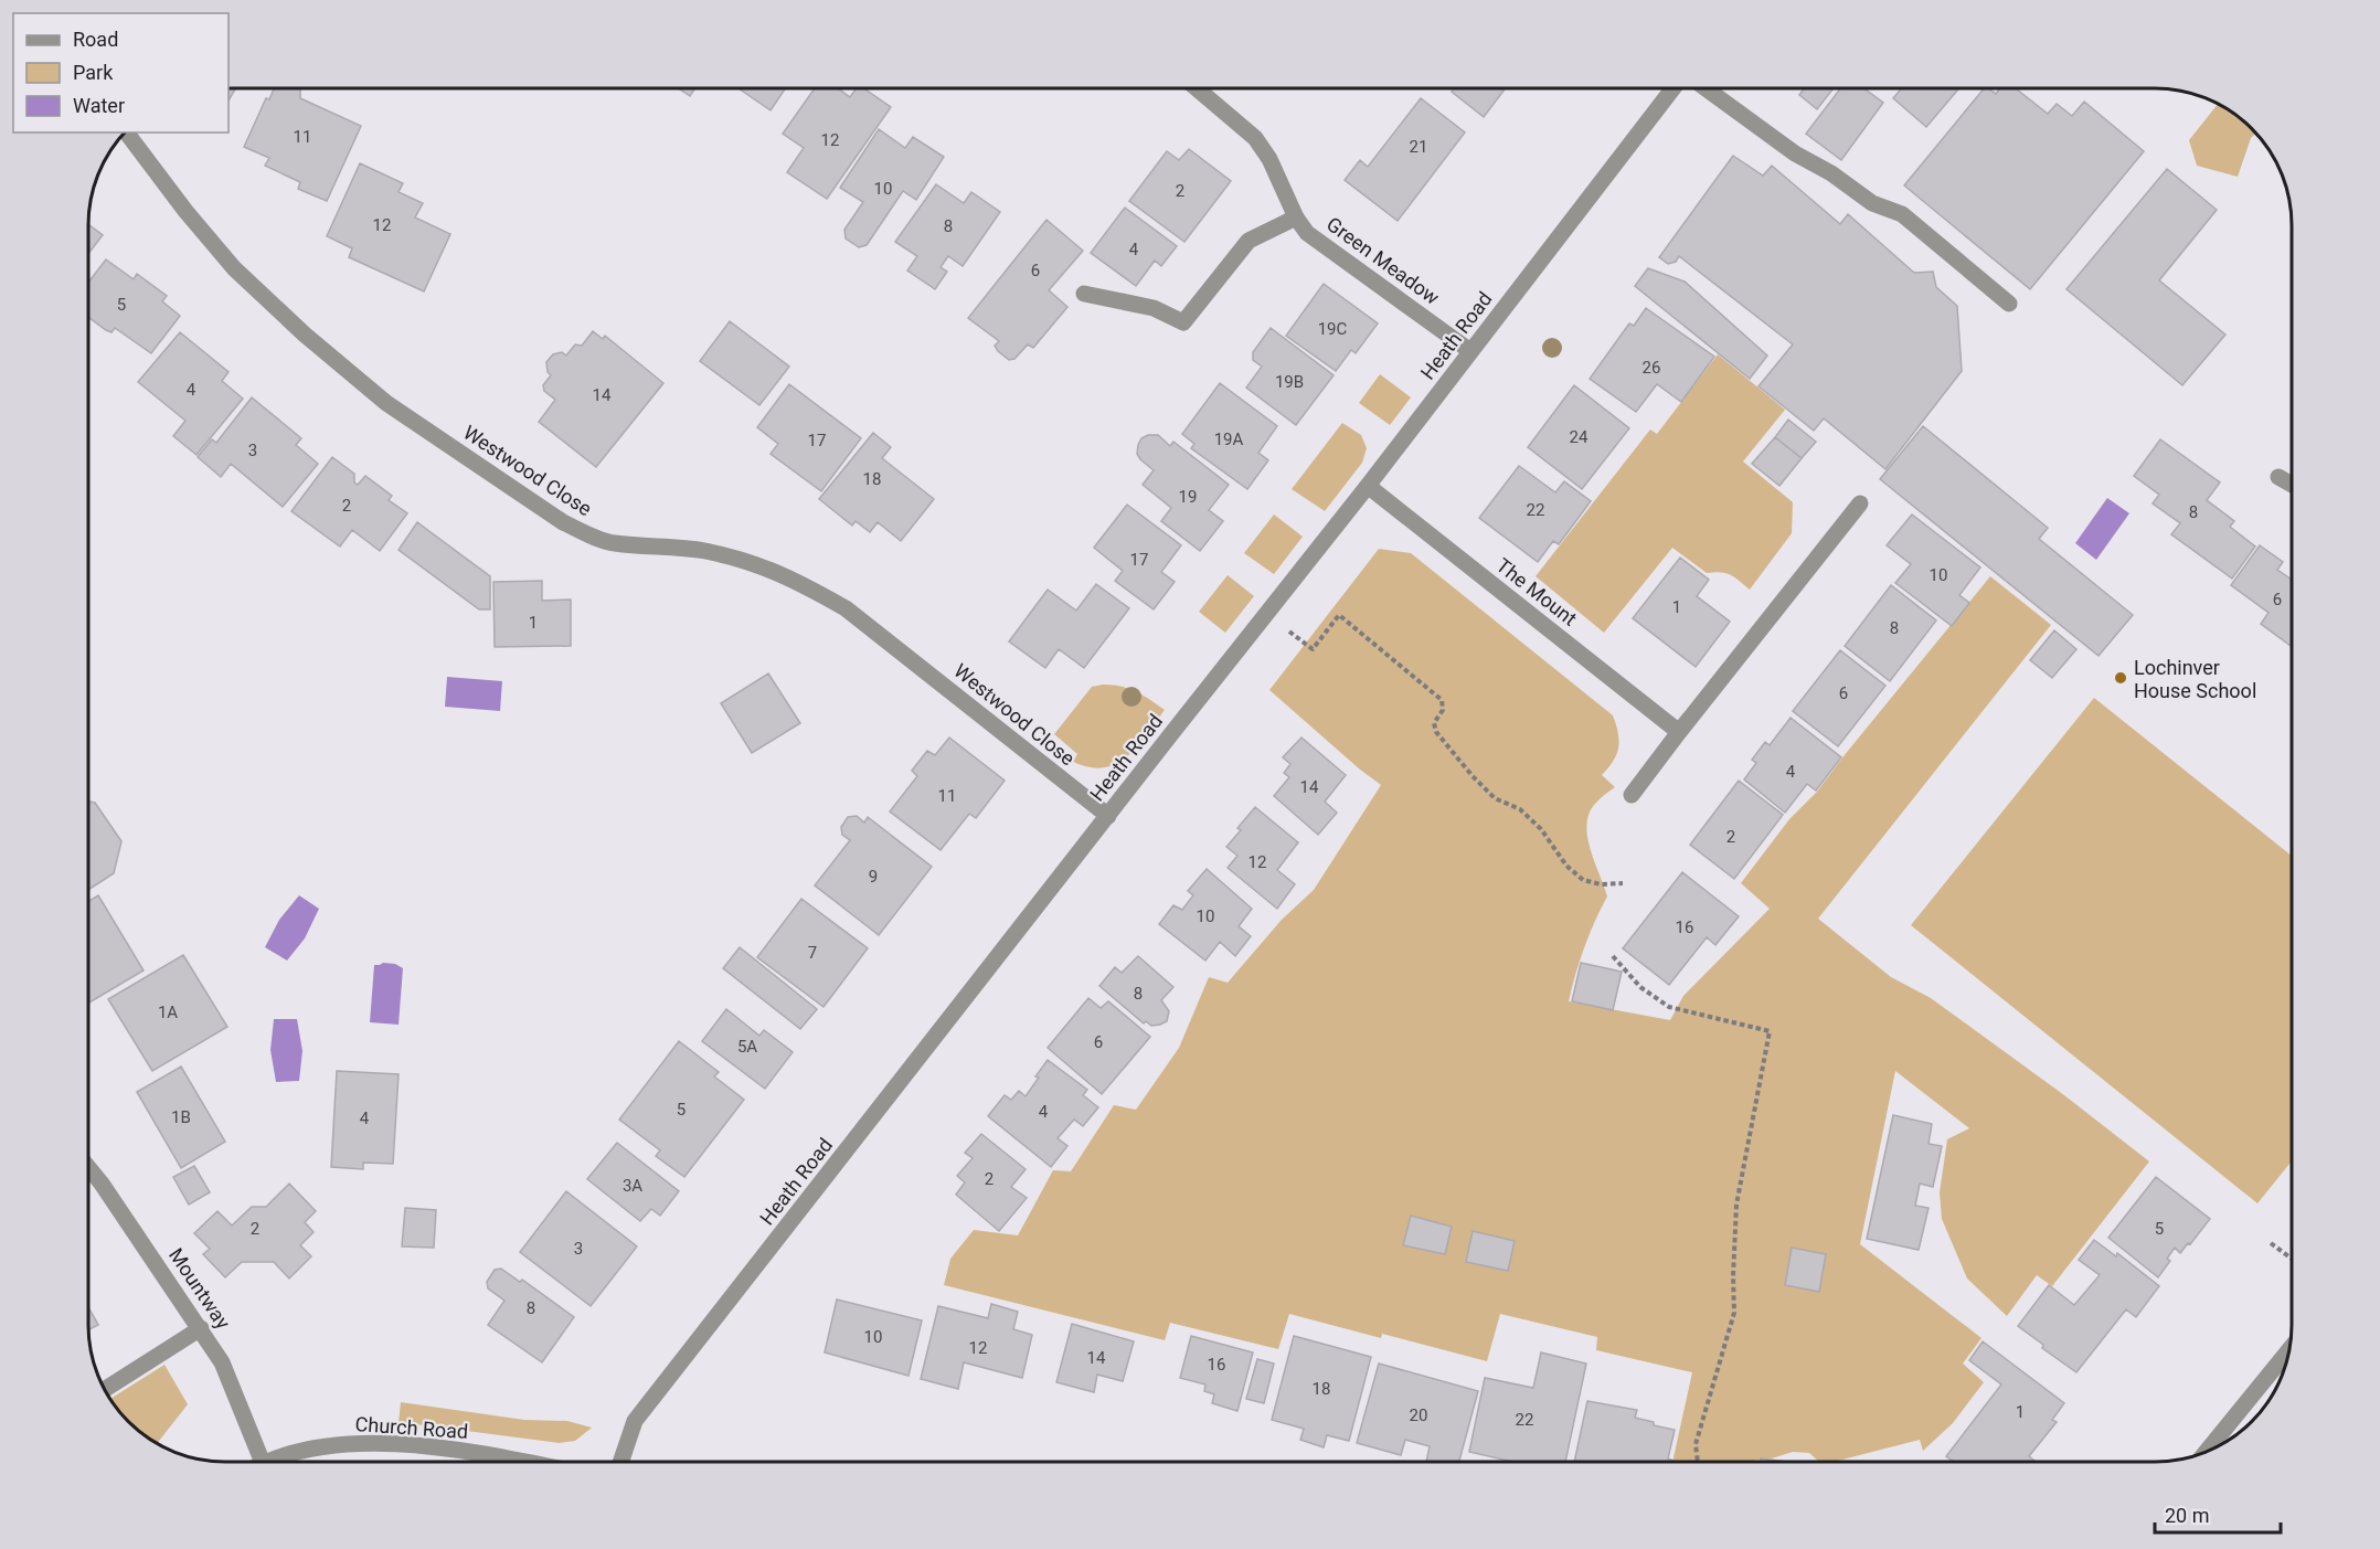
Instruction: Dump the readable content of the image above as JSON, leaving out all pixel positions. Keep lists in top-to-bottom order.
{
  "streets": {
    "street": [
      "Green Meadow",
      "Heath Road",
      "Westwood Close",
      "The Mount",
      "Mountway",
      "Church Road"
    ]
  },
  "crossings": [
    ["Green Meadow", "Heath Road"],
    ["Heath Road", "Westwood Close"],
    ["Heath Road", "The Mount"],
    ["Mountway", "Church Road"]
  ],
  "places": ["Lochinver House School"],
  "house_numbers": [
    "11",
    "12",
    "21",
    "10",
    "2",
    "12",
    "8",
    "4",
    "6",
    "5",
    "19C",
    "26",
    "19B",
    "4",
    "14",
    "24",
    "19A",
    "17",
    "3",
    "18",
    "19",
    "2",
    "22",
    "8",
    "17",
    "10",
    "6",
    "1",
    "1",
    "8",
    "6",
    "4",
    "14",
    "11",
    "2",
    "12",
    "9",
    "10",
    "16",
    "7",
    "8",
    "1A",
    "6",
    "5A",
    "5",
    "4",
    "1B",
    "4",
    "2",
    "3A",
    "2",
    "5",
    "3",
    "8",
    "10",
    "12",
    "14",
    "16",
    "18",
    "1",
    "20",
    "22"
  ],
  "legend": ["Road", "Park", "Water"],
  "scale_bar": "20 m"
}
